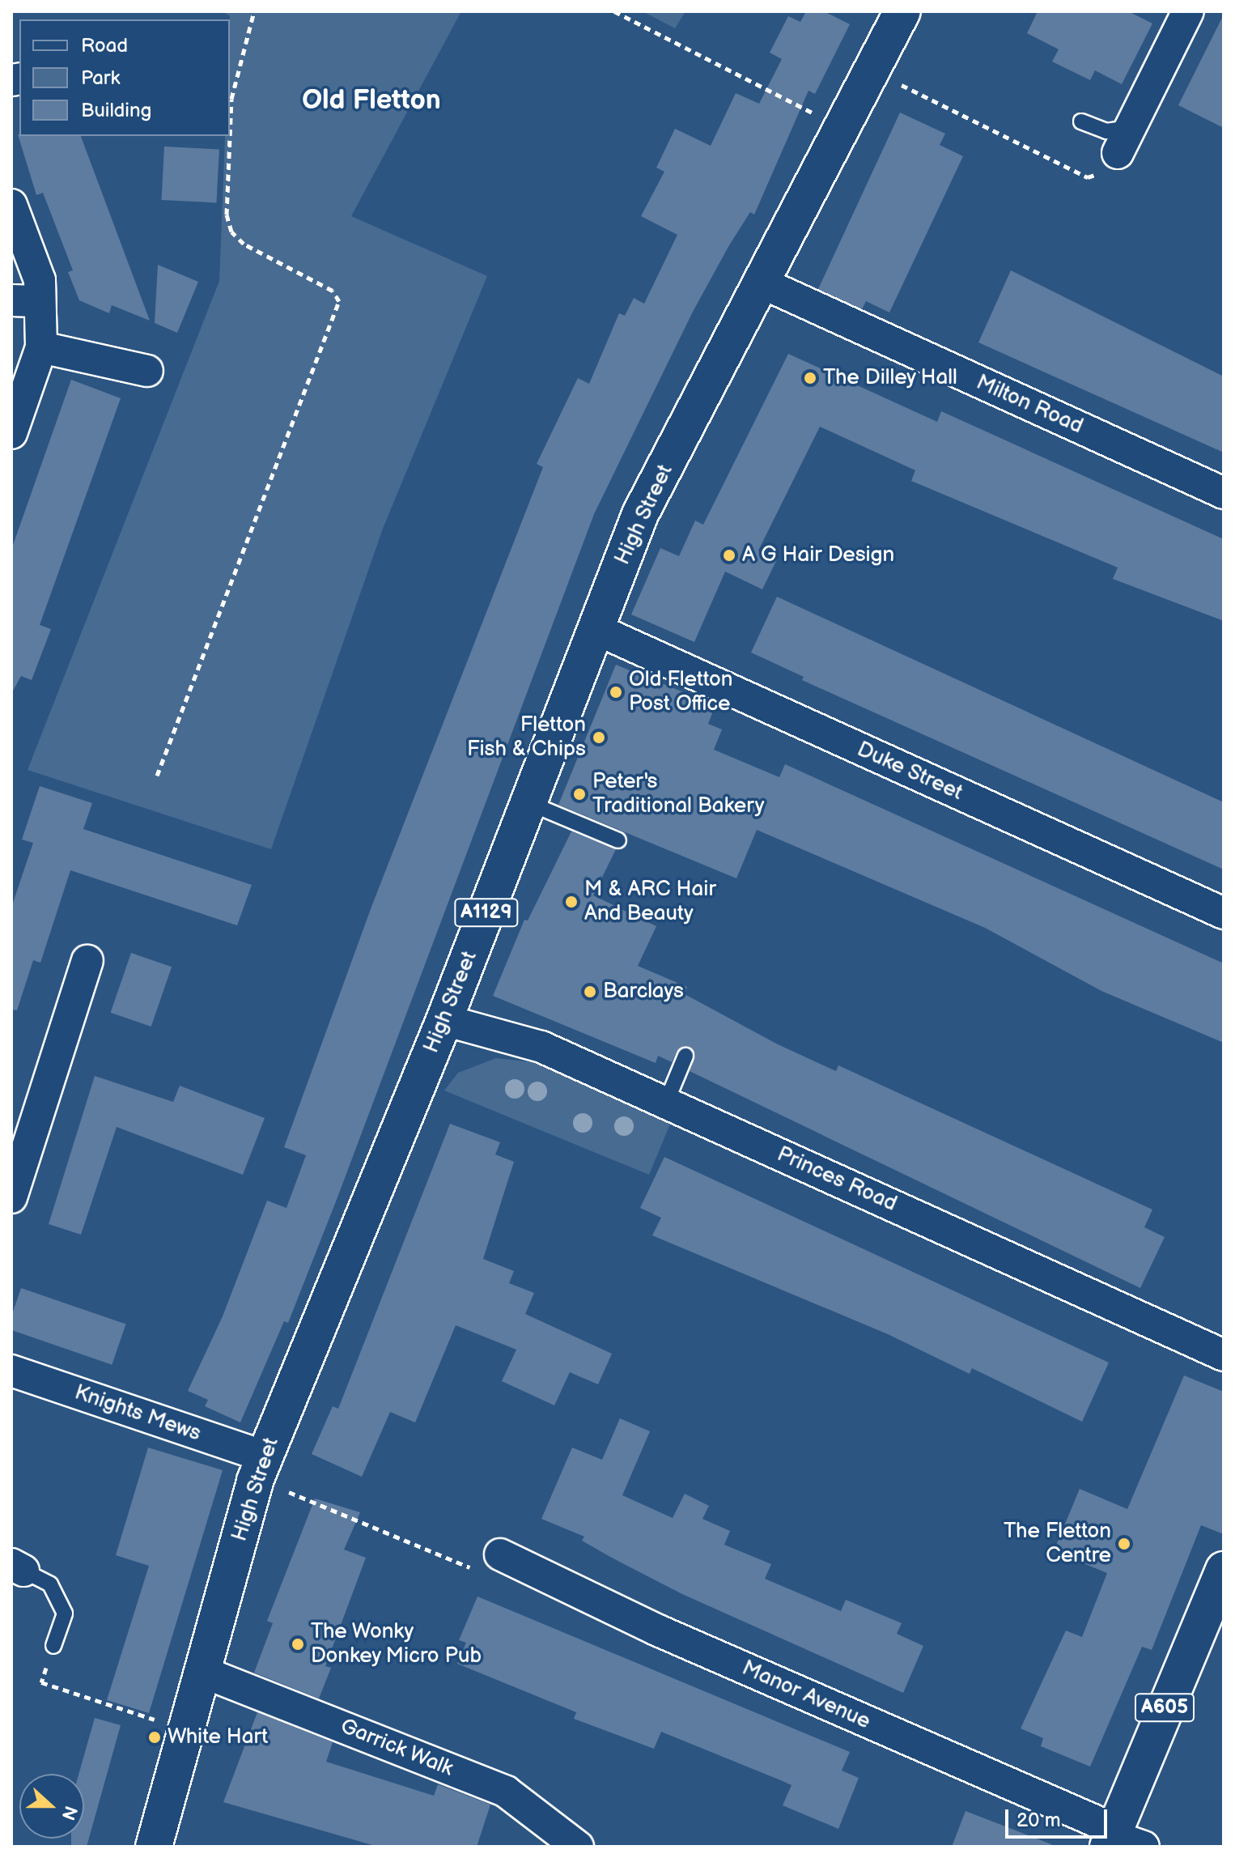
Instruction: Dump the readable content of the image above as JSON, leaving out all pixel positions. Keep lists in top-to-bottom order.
{
  "streets": {
    "main road": ["High Street", "A1129", "A605"],
    "street": [
      "Milton Road",
      "Duke Street",
      "Princes Road",
      "Knights Mews",
      "Manor Avenue",
      "Garrick Walk"
    ]
  },
  "crossings": [
    ["Milton Road", "High Street"],
    ["High Street", "Duke Street"],
    ["High Street", "Princes Road"],
    ["High Street", "Knights Mews"],
    ["High Street", "Garrick Walk"],
    ["Manor Avenue", "A605"]
  ],
  "districts": ["Old Fletton"],
  "places": [
    "The Dilley Hall",
    "A G Hair Design",
    "Old Fletton Post Office",
    "Fletton Fish & Chips",
    "Peter's Traditional Bakery",
    "M & ARC Hair And Beauty",
    "Barclays",
    "The Fletton Centre",
    "The Wonky Donkey Micro Pub",
    "White Hart"
  ],
  "legend": ["Road", "Park", "Building"],
  "scale_bar": "20 m",
  "north": "right"
}
